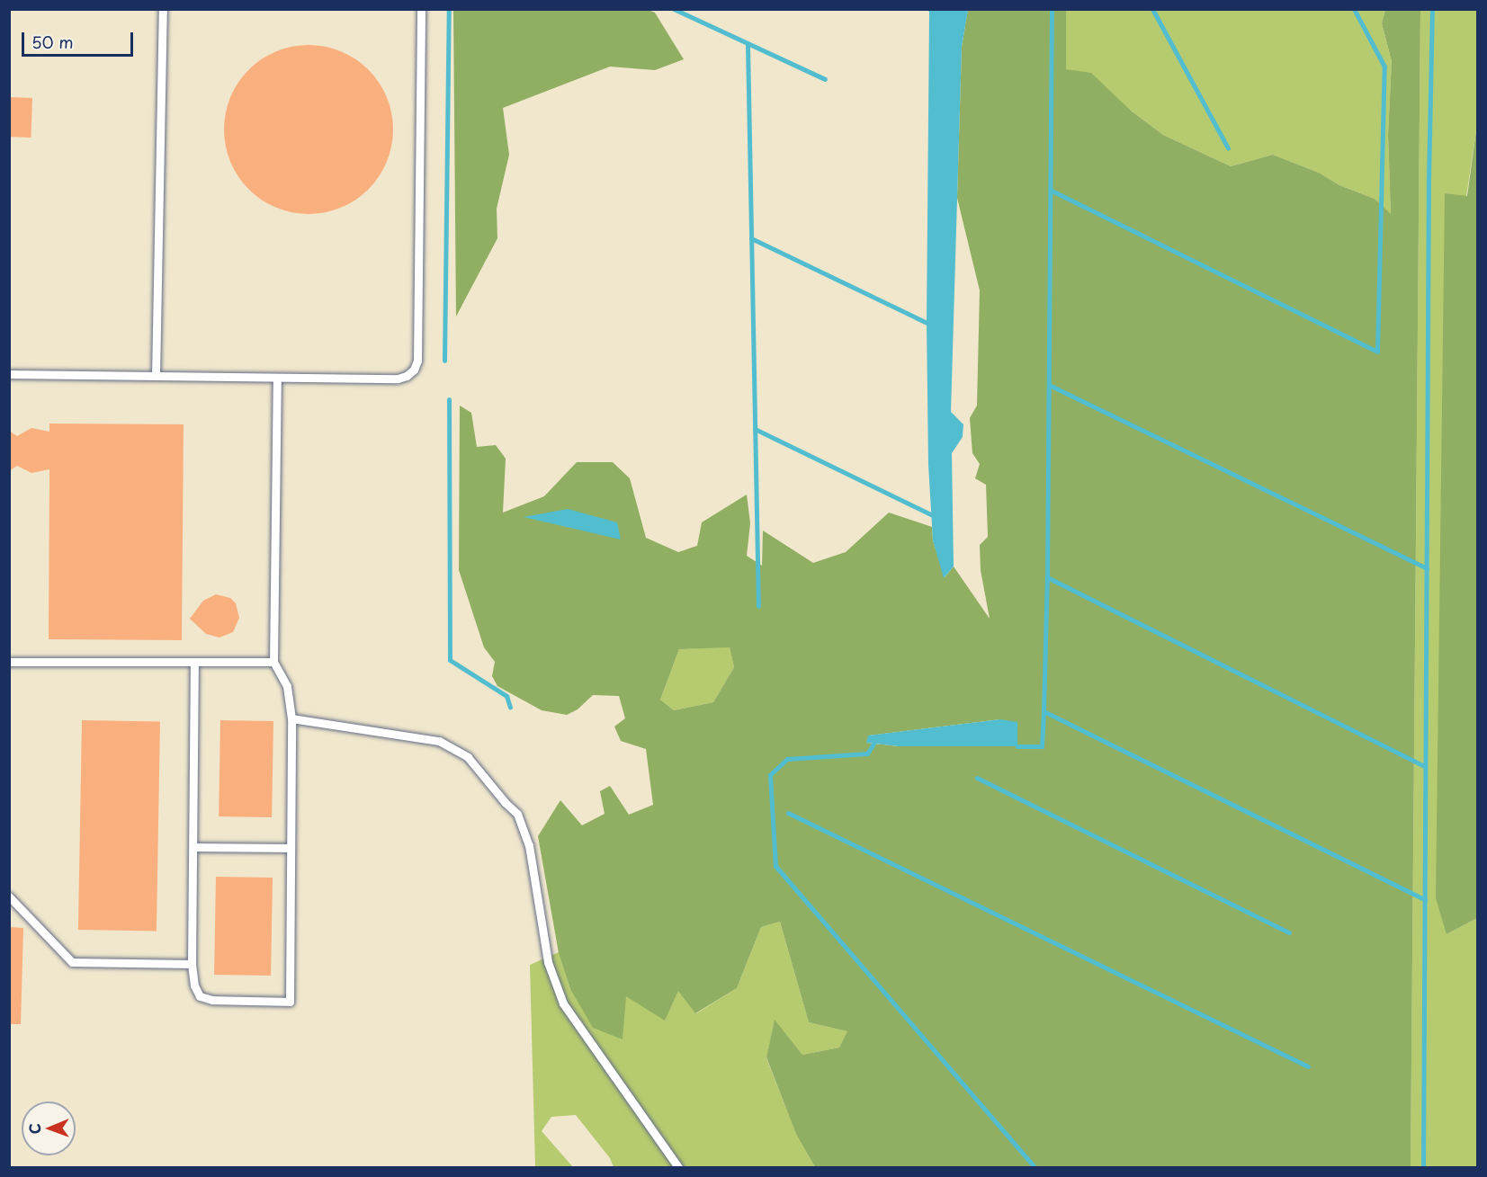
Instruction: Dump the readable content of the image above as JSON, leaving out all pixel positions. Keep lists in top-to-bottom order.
{
  "scale_bar": "50 m",
  "north": "left"
}
